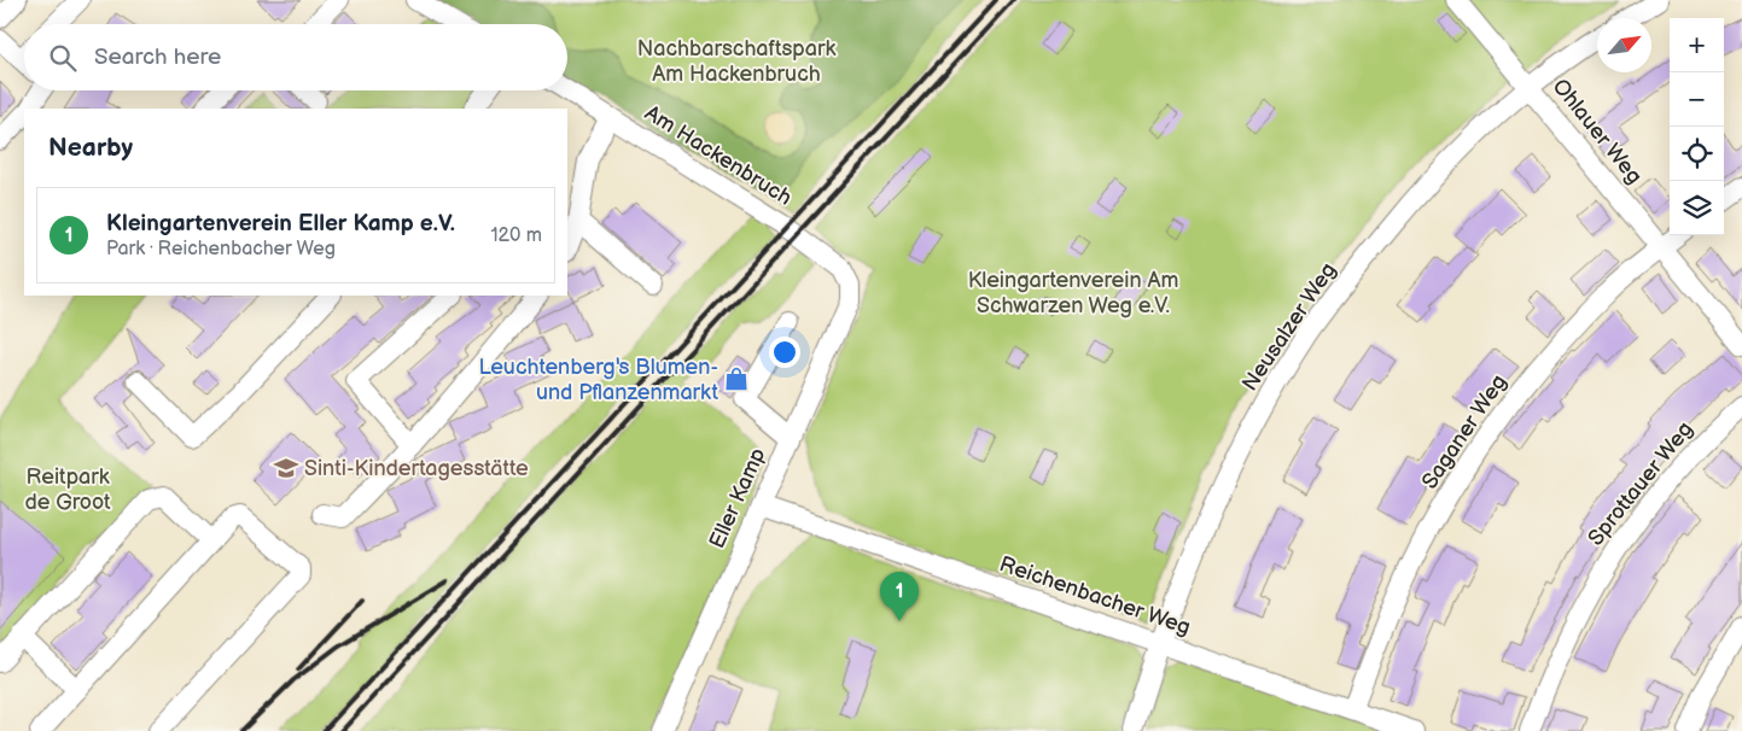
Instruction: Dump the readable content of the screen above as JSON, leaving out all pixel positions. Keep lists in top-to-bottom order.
{
  "streets": {
    "street": [
      "Ohlauer Weg",
      "Am Hackenbruch",
      "Neusalzer Weg",
      "Saganer Weg",
      "Sprottauer Weg",
      "Eller Kamp",
      "Reichenbacher Weg"
    ]
  },
  "crossings": [
    ["Ohlauer Weg", "Neusalzer Weg"],
    ["Ohlauer Weg", "Saganer Weg"],
    ["Am Hackenbruch", "Eller Kamp"],
    ["Neusalzer Weg", "Reichenbacher Weg"],
    ["Saganer Weg", "Reichenbacher Weg"],
    ["Eller Kamp", "Reichenbacher Weg"]
  ],
  "parks": ["Nachbarschaftspark Am Hackenbruch", "Kleingartenverein Am Schwarzen Weg e.V.", "Reitpark de Groot"],
  "places": {
    "shop": ["Leuchtenberg's Blumen- und Pflanzenmarkt"],
    "school or university": ["Sinti-Kindertagesstätte"]
  },
  "north": "top right",
  "page": {
    "map_buttons": ["+", "−"],
    "search": "Search here",
    "heading": "Nearby",
    "list": [
      {
        "mark": "1",
        "name": "Kleingartenverein Eller Kamp e.V.",
        "note": "Park · Reichenbacher Weg",
        "value": "120 m"
      }
    ],
    "pins": "1"
  }
}
